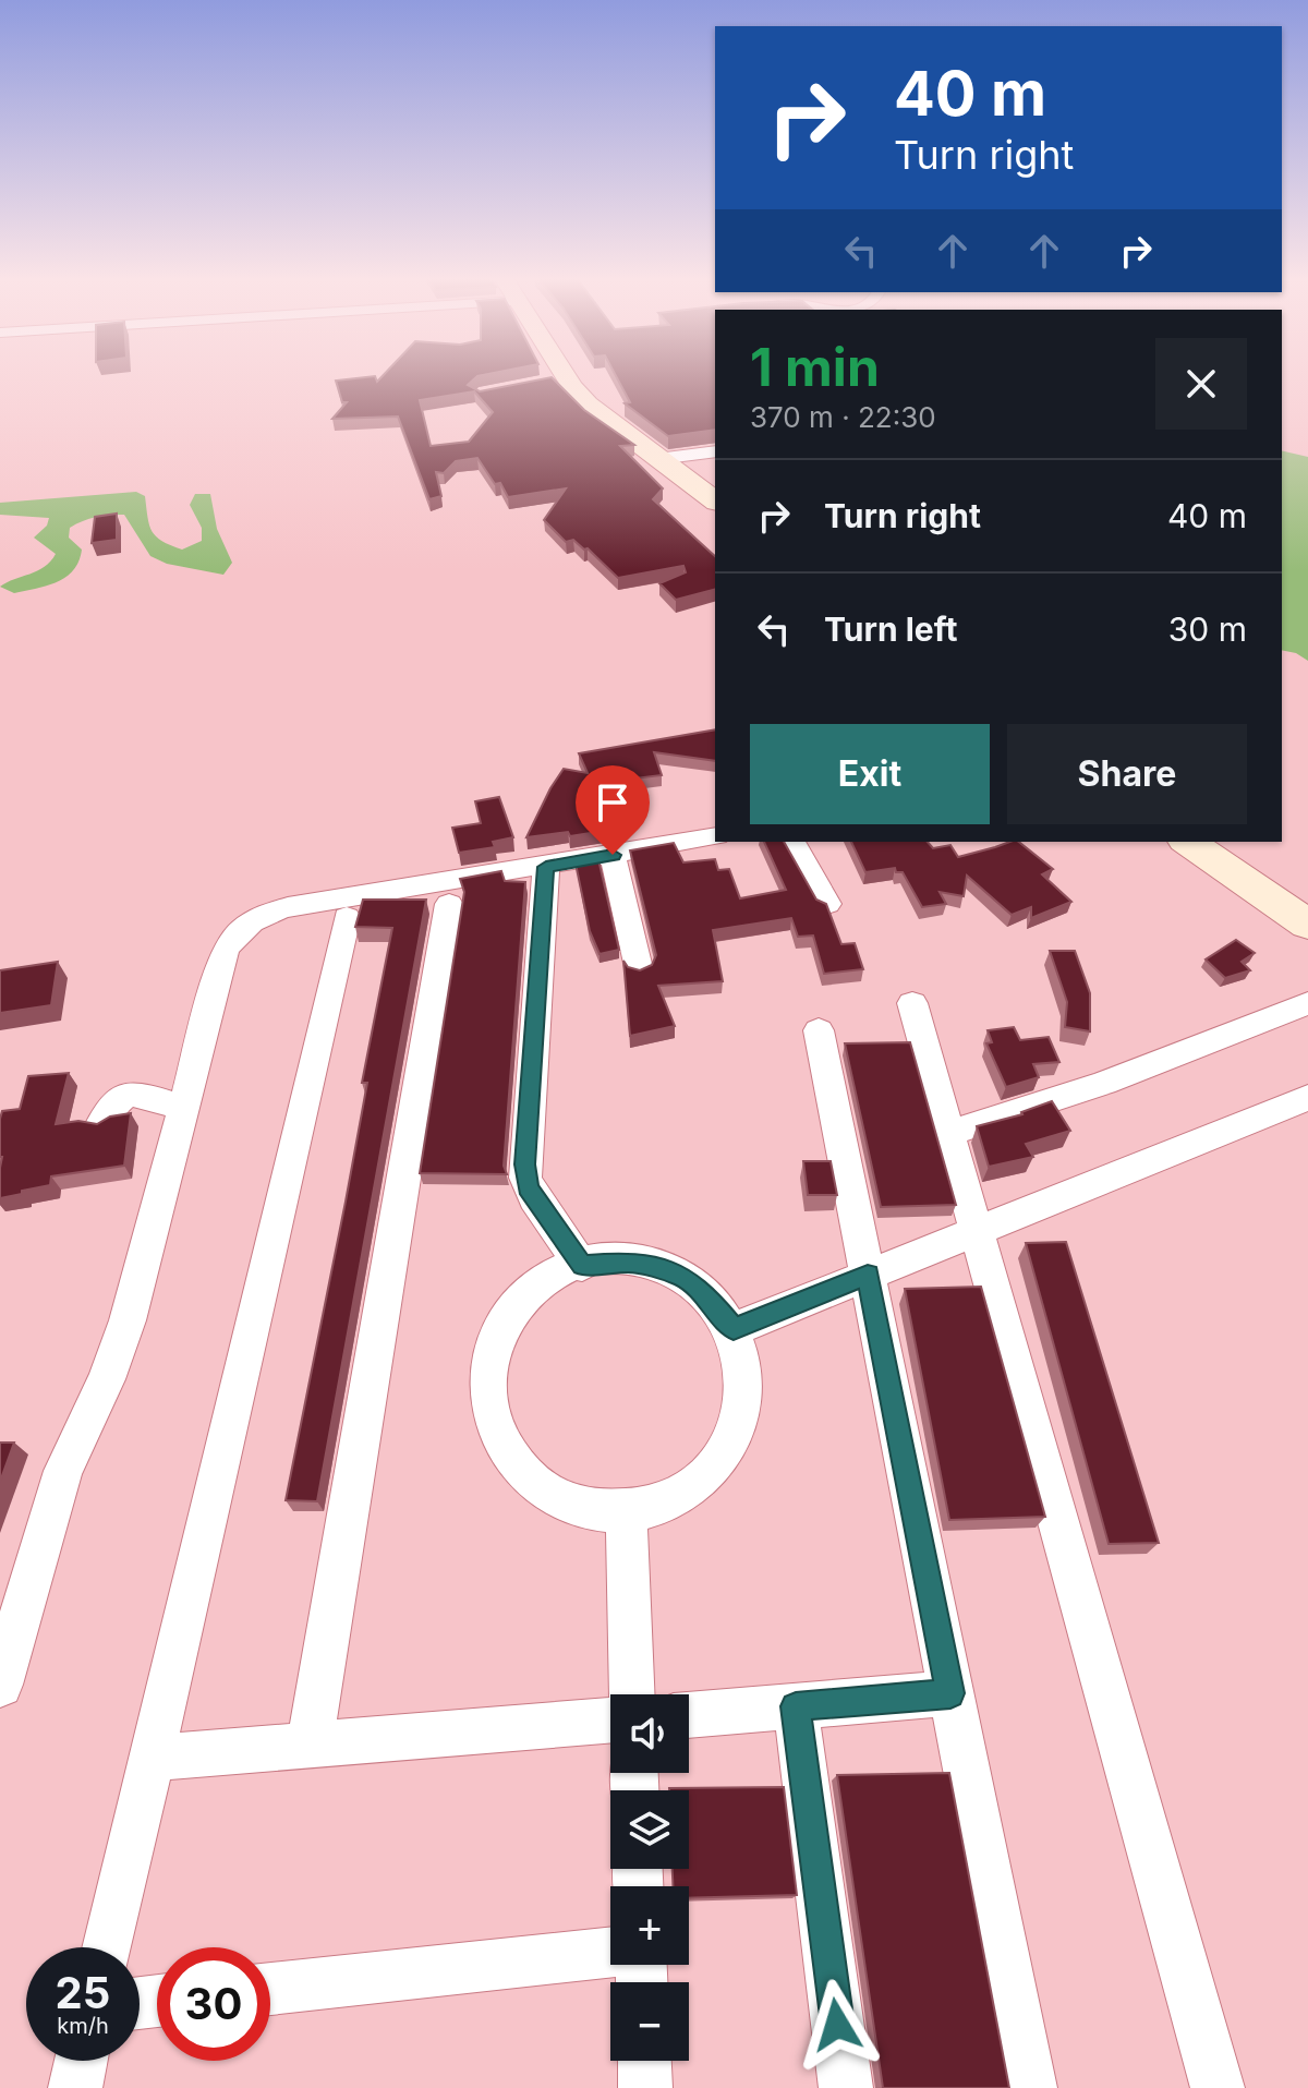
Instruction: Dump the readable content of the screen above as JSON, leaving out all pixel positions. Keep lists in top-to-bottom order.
{
  "page": {
    "turn": ["40 m", "Turn right"],
    "heading": ["1 min", "370 m · 22:30"],
    "list": [
      {
        "name": "Turn right",
        "value": "40 m"
      },
      {
        "name": "Turn left",
        "value": "30 m"
      }
    ],
    "buttons": ["Exit", "Share"],
    "map_buttons": ["+", "−"],
    "speed": "25 km/h",
    "limit": "30"
  }
}
